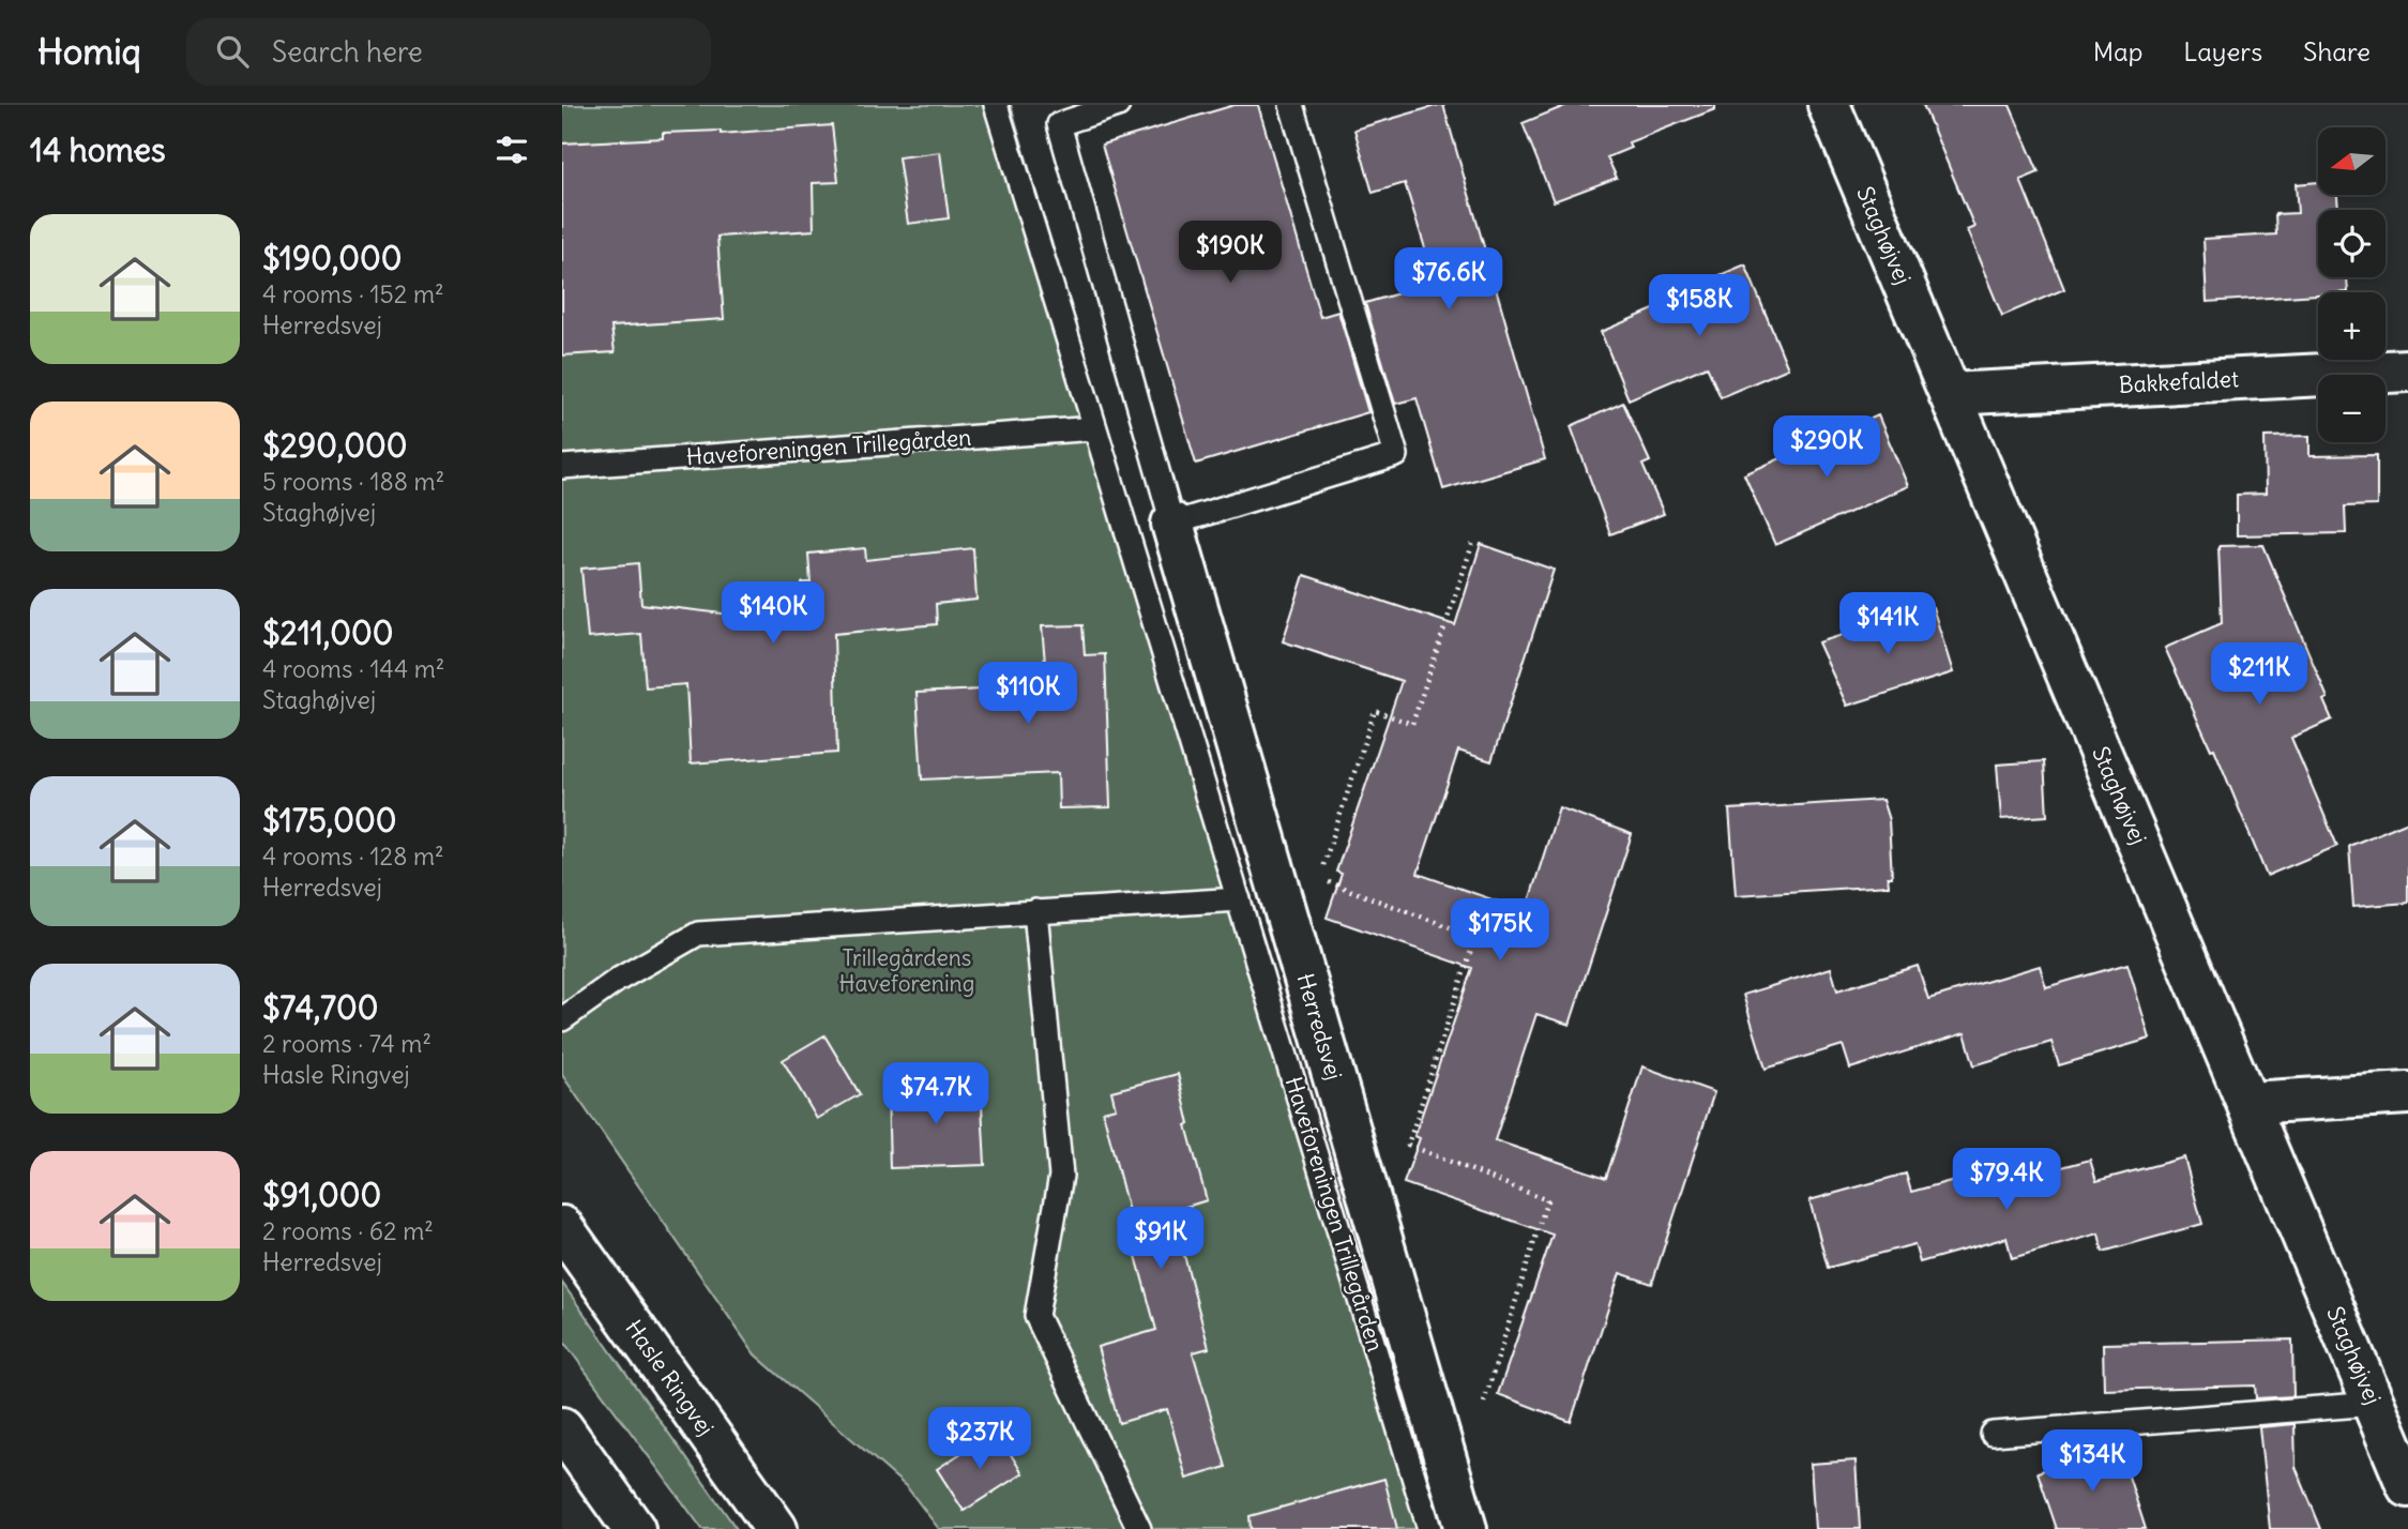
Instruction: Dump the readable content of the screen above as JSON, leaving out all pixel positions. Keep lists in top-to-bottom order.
{
  "streets": {
    "street": [
      "Staghøjvej",
      "Bakkefaldet",
      "Herredsvej",
      "Hasle Ringvej"
    ],
    "lane": ["Haveforeningen Trillegården"]
  },
  "crossings": [
    ["Staghøjvej", "Bakkefaldet"]
  ],
  "parks": ["Trillegårdens Haveforening"],
  "north": "left",
  "page": {
    "header": "Homiq",
    "search": "Search here",
    "nav": ["Map", "Layers", "Share"],
    "heading": "14 homes",
    "map_buttons": ["+", "−"],
    "list": [
      {
        "name": "$190,000",
        "note": "4 rooms · 152 m² · Herredsvej"
      },
      {
        "name": "$290,000",
        "note": "5 rooms · 188 m² · Staghøjvej"
      },
      {
        "name": "$211,000",
        "note": "4 rooms · 144 m² · Staghøjvej"
      },
      {
        "name": "$175,000",
        "note": "4 rooms · 128 m² · Herredsvej"
      },
      {
        "name": "$74,700",
        "note": "2 rooms · 74 m² · Hasle Ringvej"
      },
      {
        "name": "$91,000",
        "note": "2 rooms · 62 m² · Herredsvej"
      }
    ],
    "price": [
      "$190K",
      "$76.6K",
      "$158K",
      "$290K",
      "$140K",
      "$141K",
      "$211K",
      "$110K",
      "$175K",
      "$74.7K",
      "$79.4K",
      "$91K",
      "$237K",
      "$134K"
    ]
  }
}
